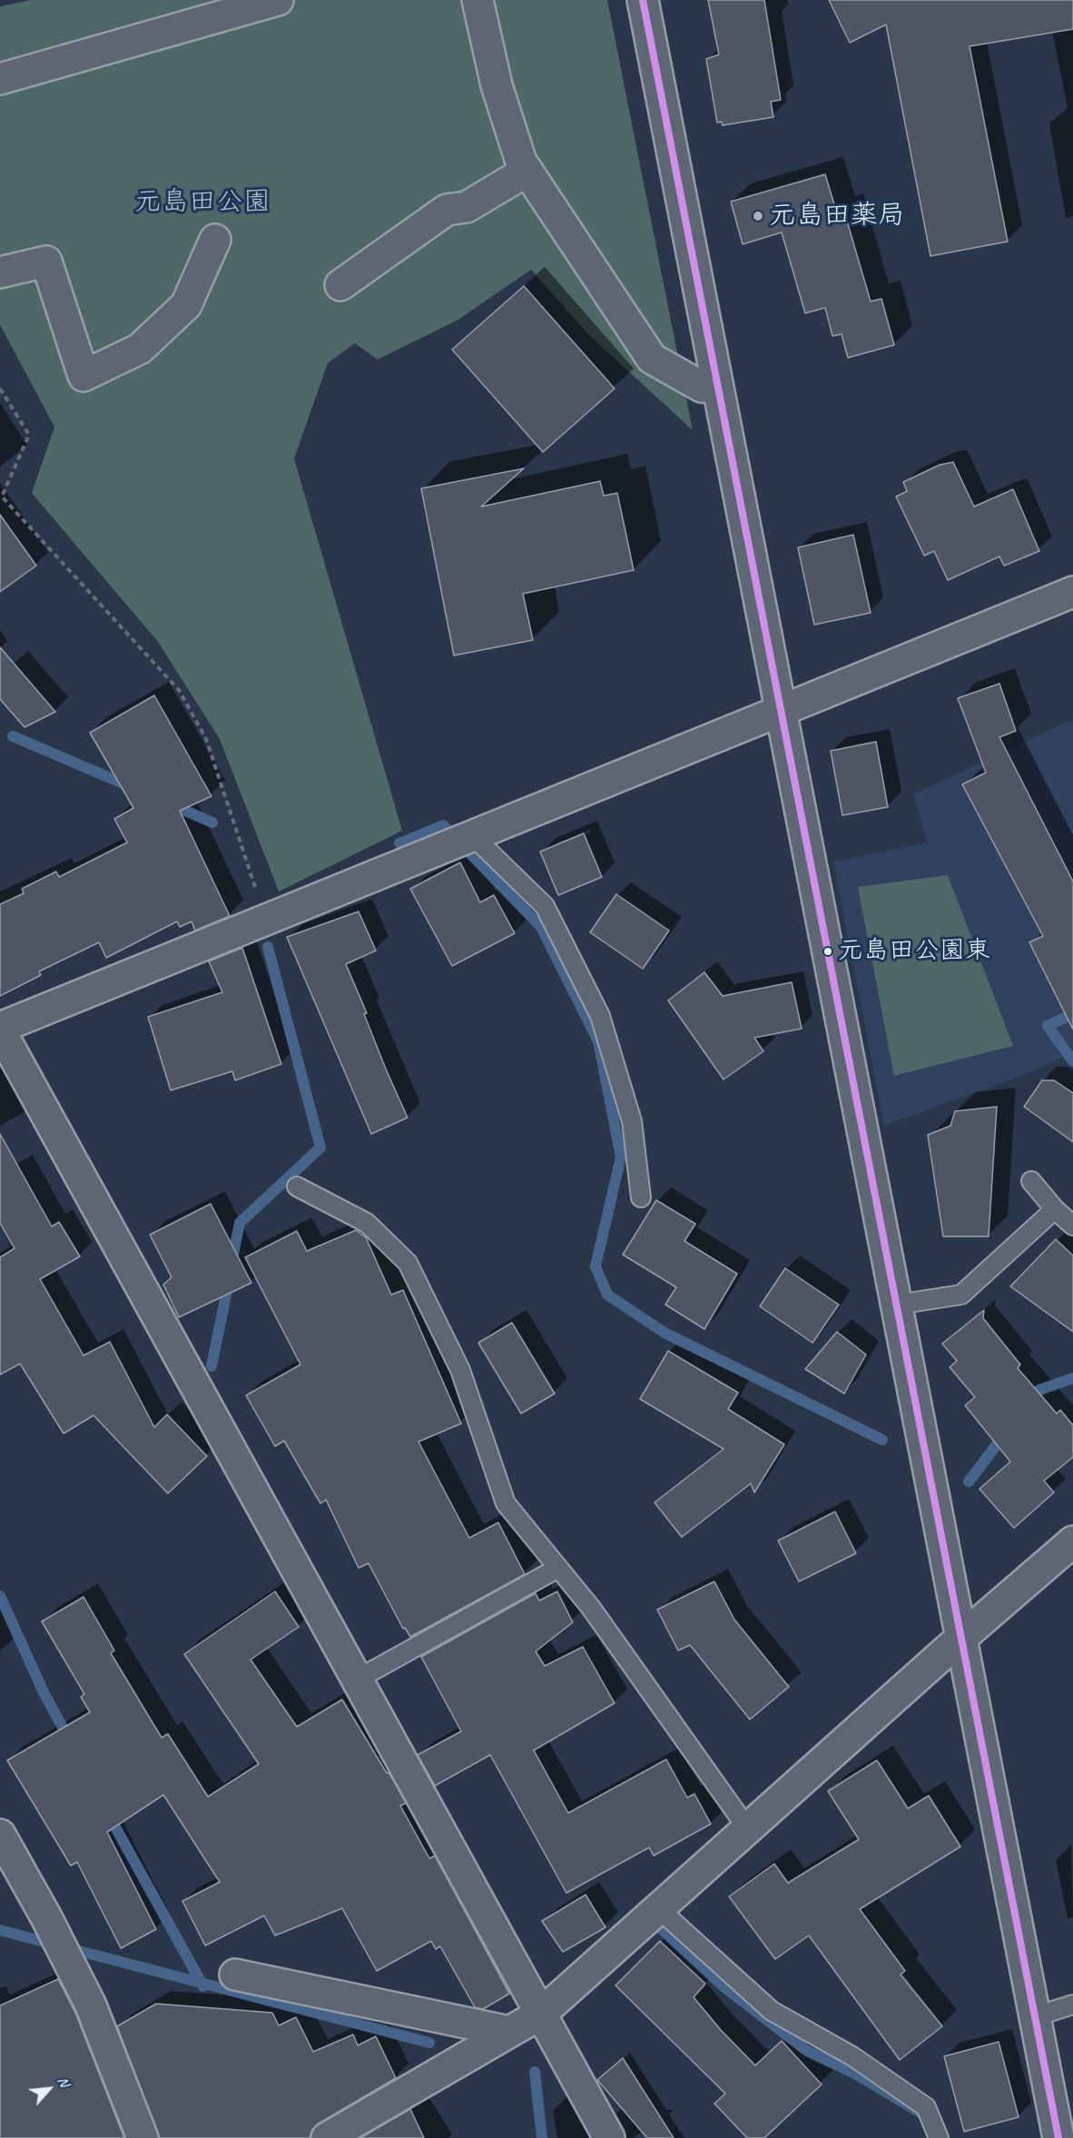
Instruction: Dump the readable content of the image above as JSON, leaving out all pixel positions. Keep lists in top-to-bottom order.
{
  "parks": ["元島田公園"],
  "places": ["元島田薬局", "元島田公園東"],
  "north": "top right"
}
